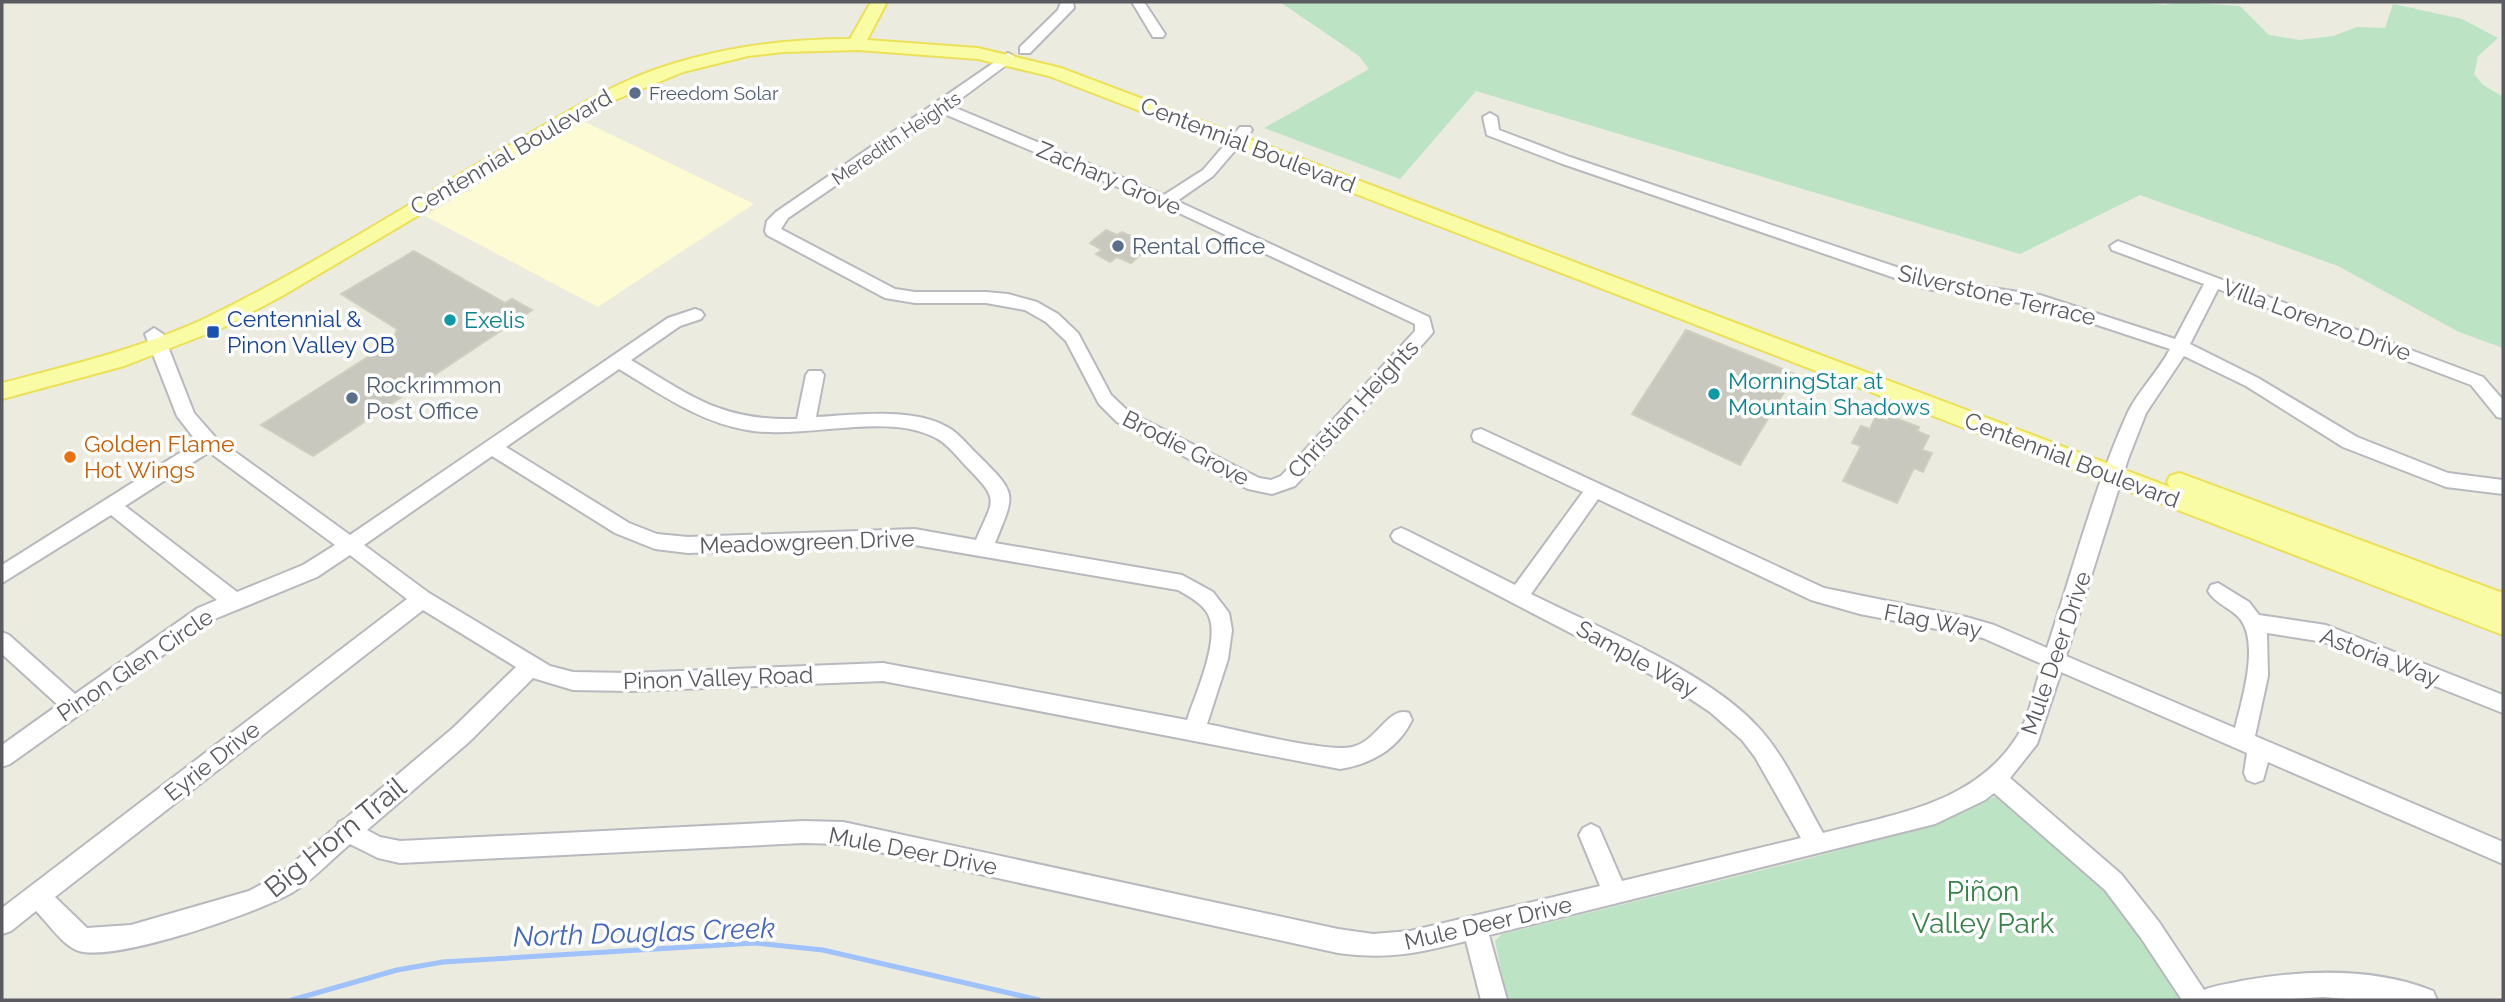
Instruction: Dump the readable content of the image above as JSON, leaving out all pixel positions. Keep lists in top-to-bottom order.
{
  "streets": {
    "main road": ["Centennial Boulevard"],
    "street": [
      "Meredith Heights",
      "Zachary Grove",
      "Silverstone Terrace",
      "Villa Lorenzo Drive",
      "Christian Heights",
      "Brodie Grove",
      "Meadowgreen Drive",
      "Flag Way",
      "Mule Deer Drive",
      "Astoria Way",
      "Sample Way",
      "Pinon Glen Circle",
      "Pinon Valley Road",
      "Eyrie Drive",
      "Big Horn Trail"
    ]
  },
  "crossings": [
    ["Meredith Heights", "Centennial Boulevard"],
    ["Meredith Heights", "Zachary Grove"],
    ["Meredith Heights", "Brodie Grove"],
    ["Centennial Boulevard", "Mule Deer Drive"],
    ["Centennial Boulevard", "Pinon Valley Road"],
    ["Zachary Grove", "Christian Heights"],
    ["Silverstone Terrace", "Mule Deer Drive"],
    ["Villa Lorenzo Drive", "Mule Deer Drive"],
    ["Christian Heights", "Brodie Grove"],
    ["Meadowgreen Drive", "Pinon Glen Circle"],
    ["Meadowgreen Drive", "Pinon Valley Road"],
    ["Flag Way", "Mule Deer Drive"],
    ["Mule Deer Drive", "Sample Way"],
    ["Mule Deer Drive", "Big Horn Trail"],
    ["Pinon Glen Circle", "Pinon Valley Road"],
    ["Pinon Valley Road", "Eyrie Drive"],
    ["Pinon Valley Road", "Big Horn Trail"],
    ["Eyrie Drive", "Big Horn Trail"]
  ],
  "water": ["North Douglas Creek"],
  "parks": ["Piñon Valley Park"],
  "places": {
    "other": [
      "Freedom Solar",
      "Rental Office",
      "Exelis",
      "MorningStar at Mountain Shadows",
      "Rockrimmon Post Office",
      "Golden Flame Hot Wings"
    ],
    "transit": ["Centennial & Pinon Valley OB"]
  }
}
